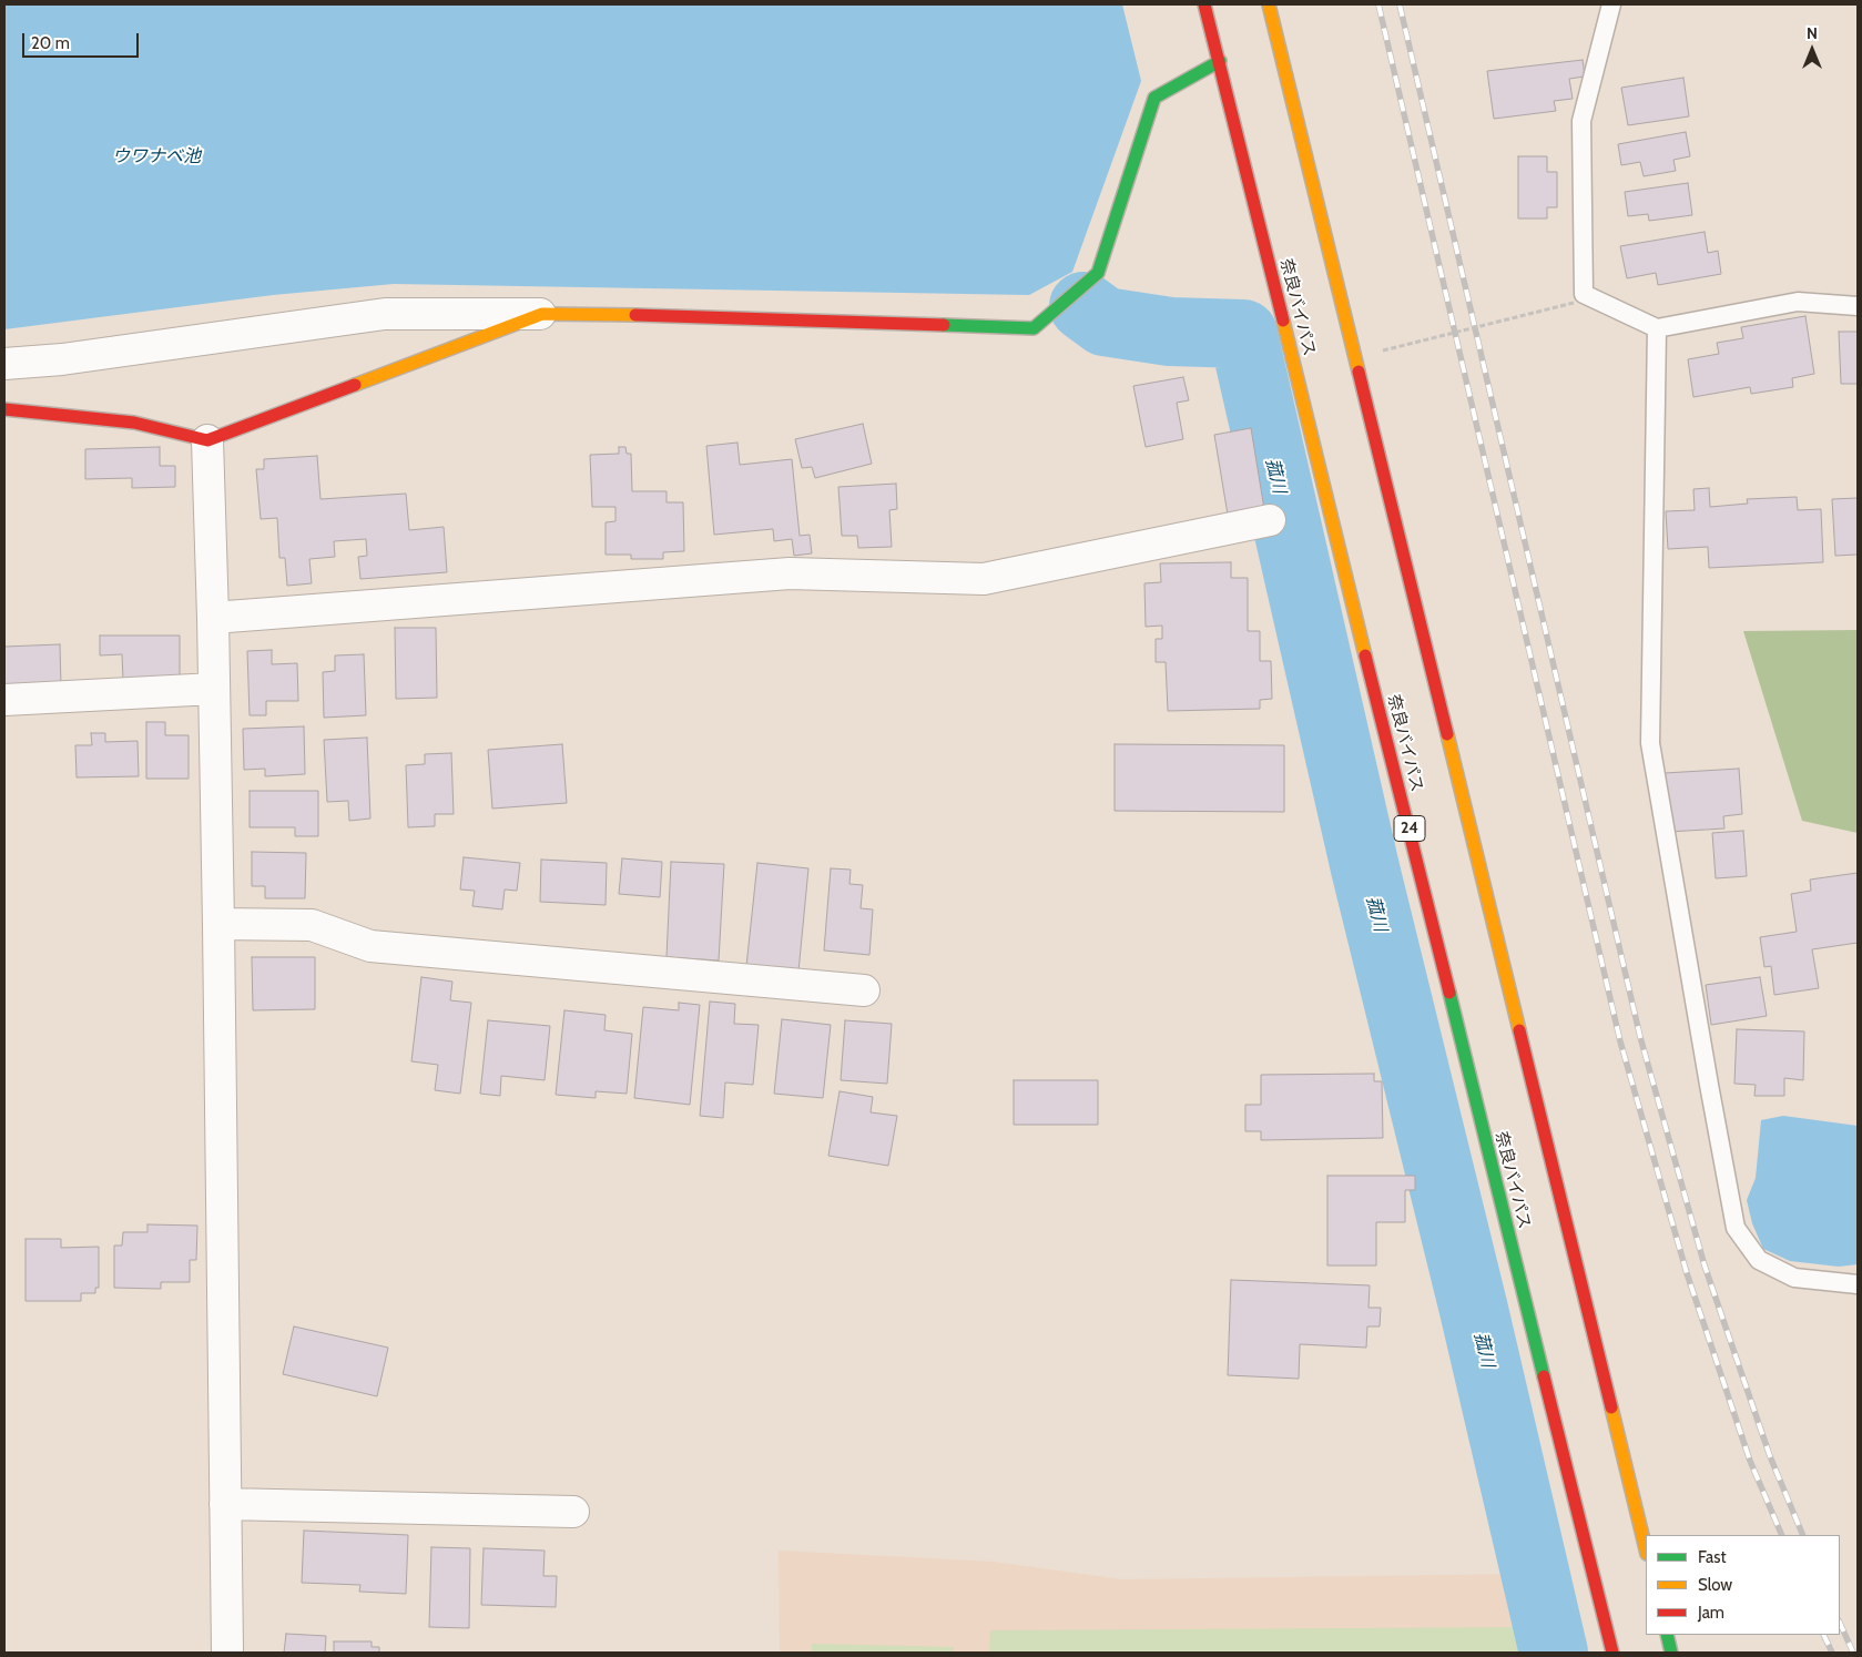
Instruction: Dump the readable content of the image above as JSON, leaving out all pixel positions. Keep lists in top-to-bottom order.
{
  "streets": {
    "main road": ["奈良バイパス", "24"]
  },
  "water": ["ウワナベ池", "菰川"],
  "legend": ["Fast", "Slow", "Jam"],
  "scale_bar": "20 m",
  "north": "top"
}
